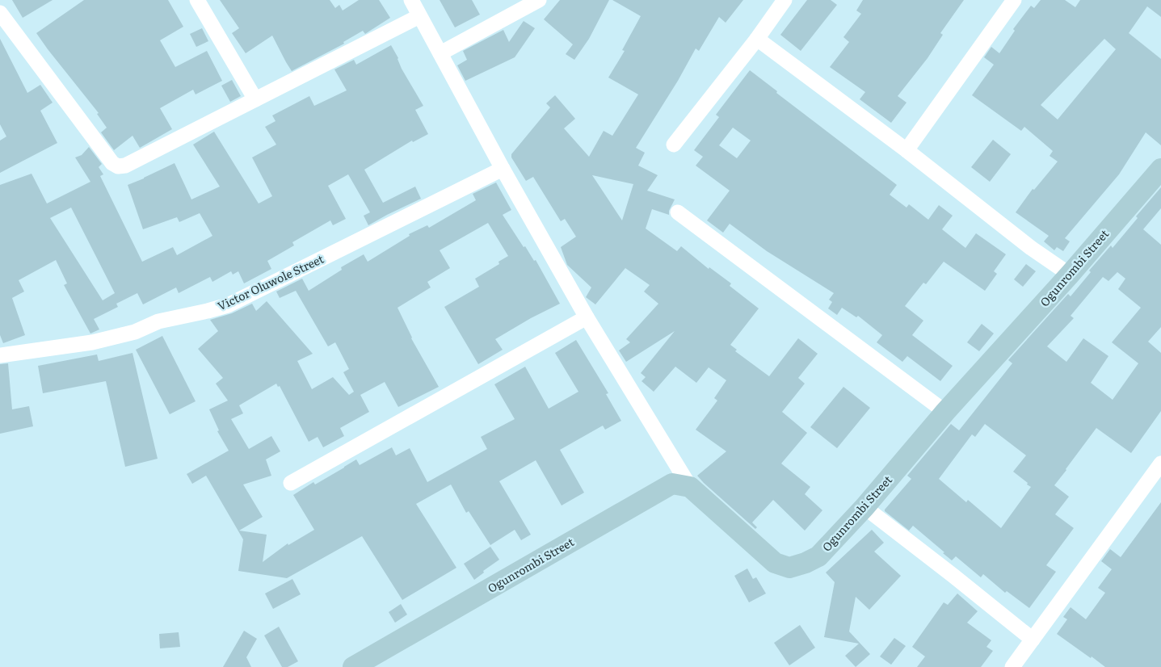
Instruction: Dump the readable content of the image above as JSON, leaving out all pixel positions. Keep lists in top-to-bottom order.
{
  "streets": {
    "street": ["Ogunrombi Street", "Victor Oluwole Street"]
  }
}
